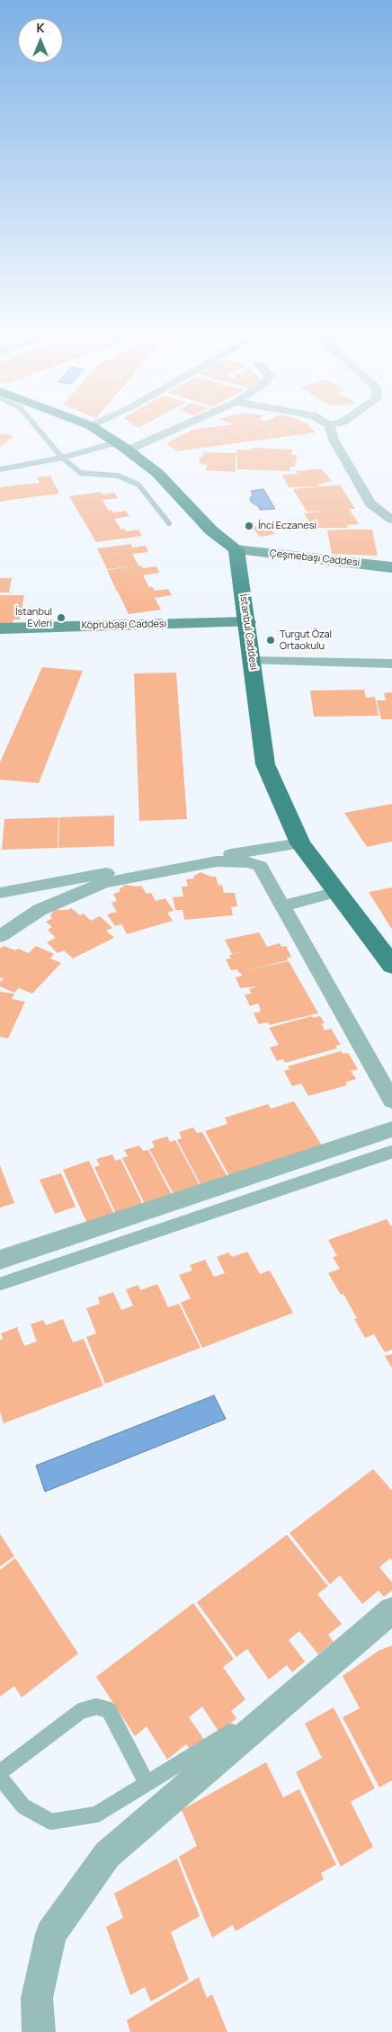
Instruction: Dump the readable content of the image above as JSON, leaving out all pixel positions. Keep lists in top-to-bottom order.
{
  "streets": {
    "main road": ["İstanbul Caddesi"],
    "street": ["Çeşmebaşı Caddesi", "Köprübaşı Caddesi"]
  },
  "crossings": [
    ["Çeşmebaşı Caddesi", "İstanbul Caddesi"],
    ["Köprübaşı Caddesi", "İstanbul Caddesi"]
  ],
  "places": ["İnci Eczanesi", "İstanbul Evleri", "Turgut Özal Ortaokulu"],
  "north": "top"
}
